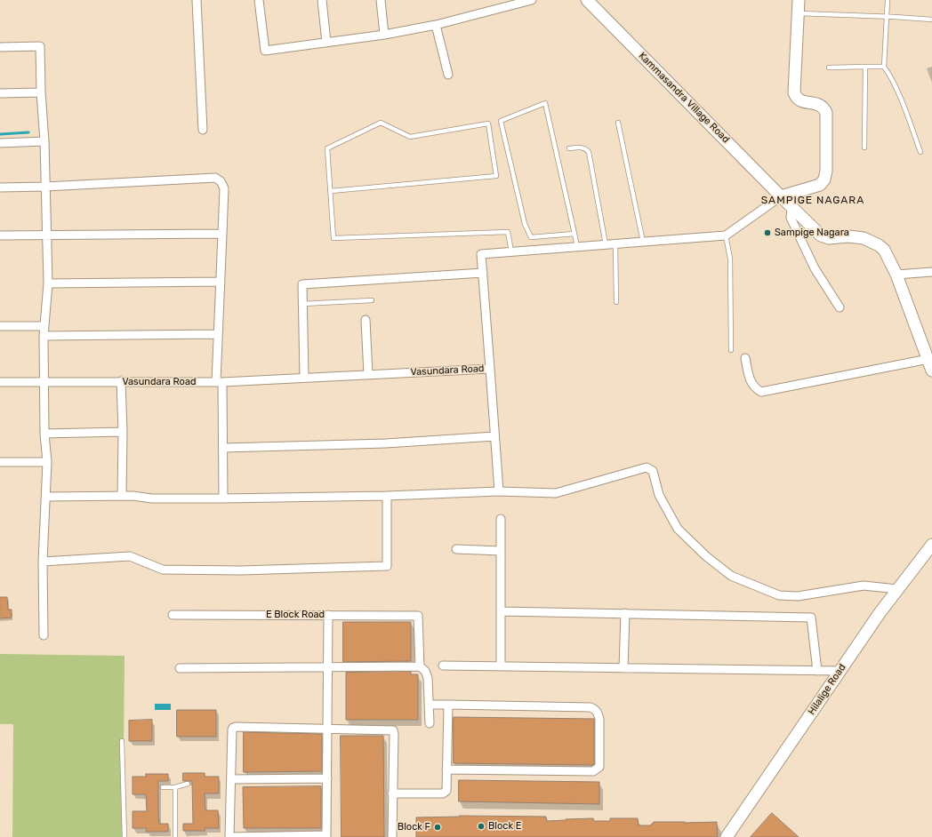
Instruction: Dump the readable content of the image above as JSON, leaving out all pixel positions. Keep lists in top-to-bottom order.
{
  "streets": {
    "street": [
      "Kammasandra Village Road",
      "Vasundara Road",
      "E Block Road",
      "Hilalige Road"
    ]
  },
  "districts": ["SAMPIGE NAGARA"],
  "places": ["Sampige Nagara", "Block E", "Block F"]
}
